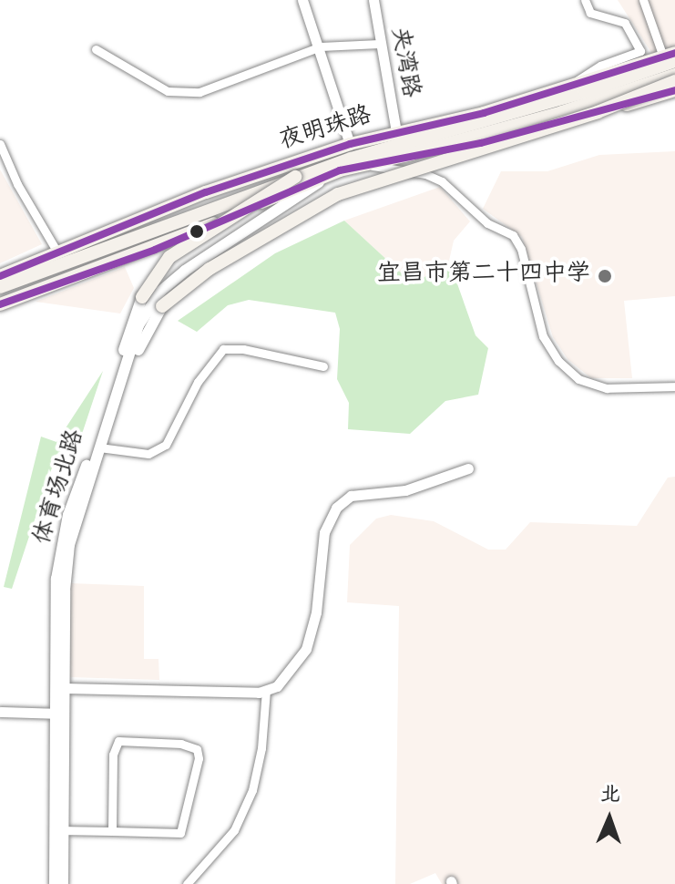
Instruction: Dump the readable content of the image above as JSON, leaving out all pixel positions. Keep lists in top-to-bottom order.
{
  "streets": {
    "main road": ["夜明珠路", "体育场北路"],
    "street": ["夹湾路"]
  },
  "crossings": [
    ["夹湾路", "夜明珠路"],
    ["夜明珠路", "体育场北路"]
  ],
  "places": ["宜昌市第二十四中学"],
  "north": "top"
}
